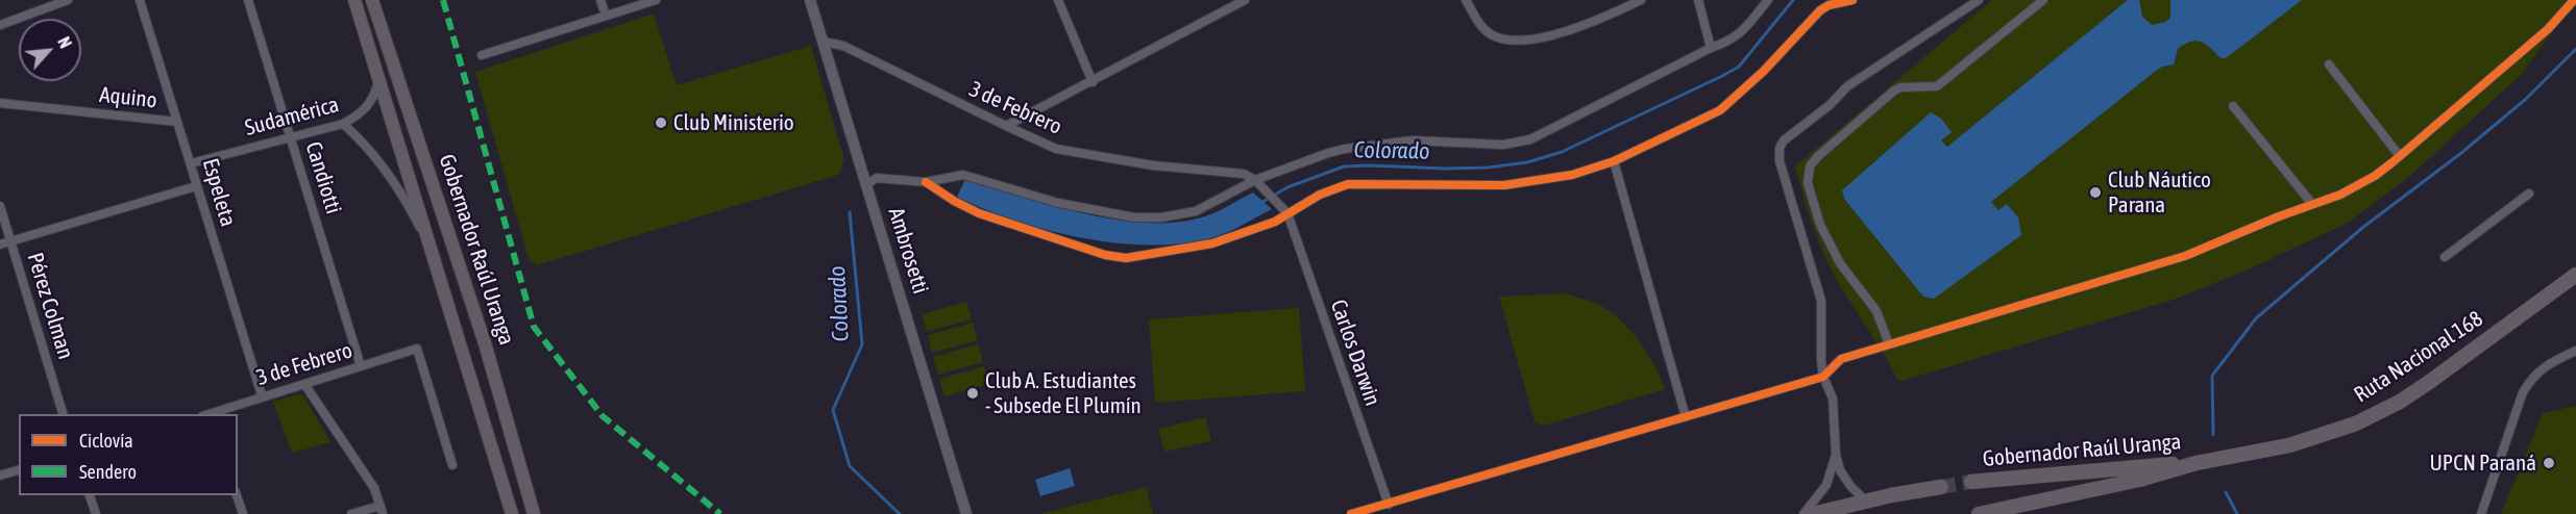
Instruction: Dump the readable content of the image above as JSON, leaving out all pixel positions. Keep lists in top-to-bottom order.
{
  "streets": {
    "highway": ["Gobernador Raúl Uranga", "Ruta Nacional 168"],
    "street": [
      "Aquino",
      "3 de Febrero",
      "Sudamérica",
      "Candiotti",
      "Espeleta",
      "Ambrosetti",
      "Pérez Colman",
      "Carlos Darwin"
    ]
  },
  "crossings": [
    ["Aquino", "Espeleta"],
    ["3 de Febrero", "Candiotti"],
    ["3 de Febrero", "Espeleta"],
    ["3 de Febrero", "Ambrosetti"],
    ["Sudamérica", "Candiotti"],
    ["Sudamérica", "Espeleta"],
    ["Sudamérica", "Gobernador Raúl Uranga"],
    ["Gobernador Raúl Uranga", "Ruta Nacional 168"]
  ],
  "water": ["Colorado"],
  "places": [
    "Club Ministerio",
    "Club Náutico Parana",
    "Club A. Estudiantes - Subsede El Plumín",
    "UPCN Paraná"
  ],
  "legend": ["Ciclovía", "Sendero"],
  "north": "top right"
}
